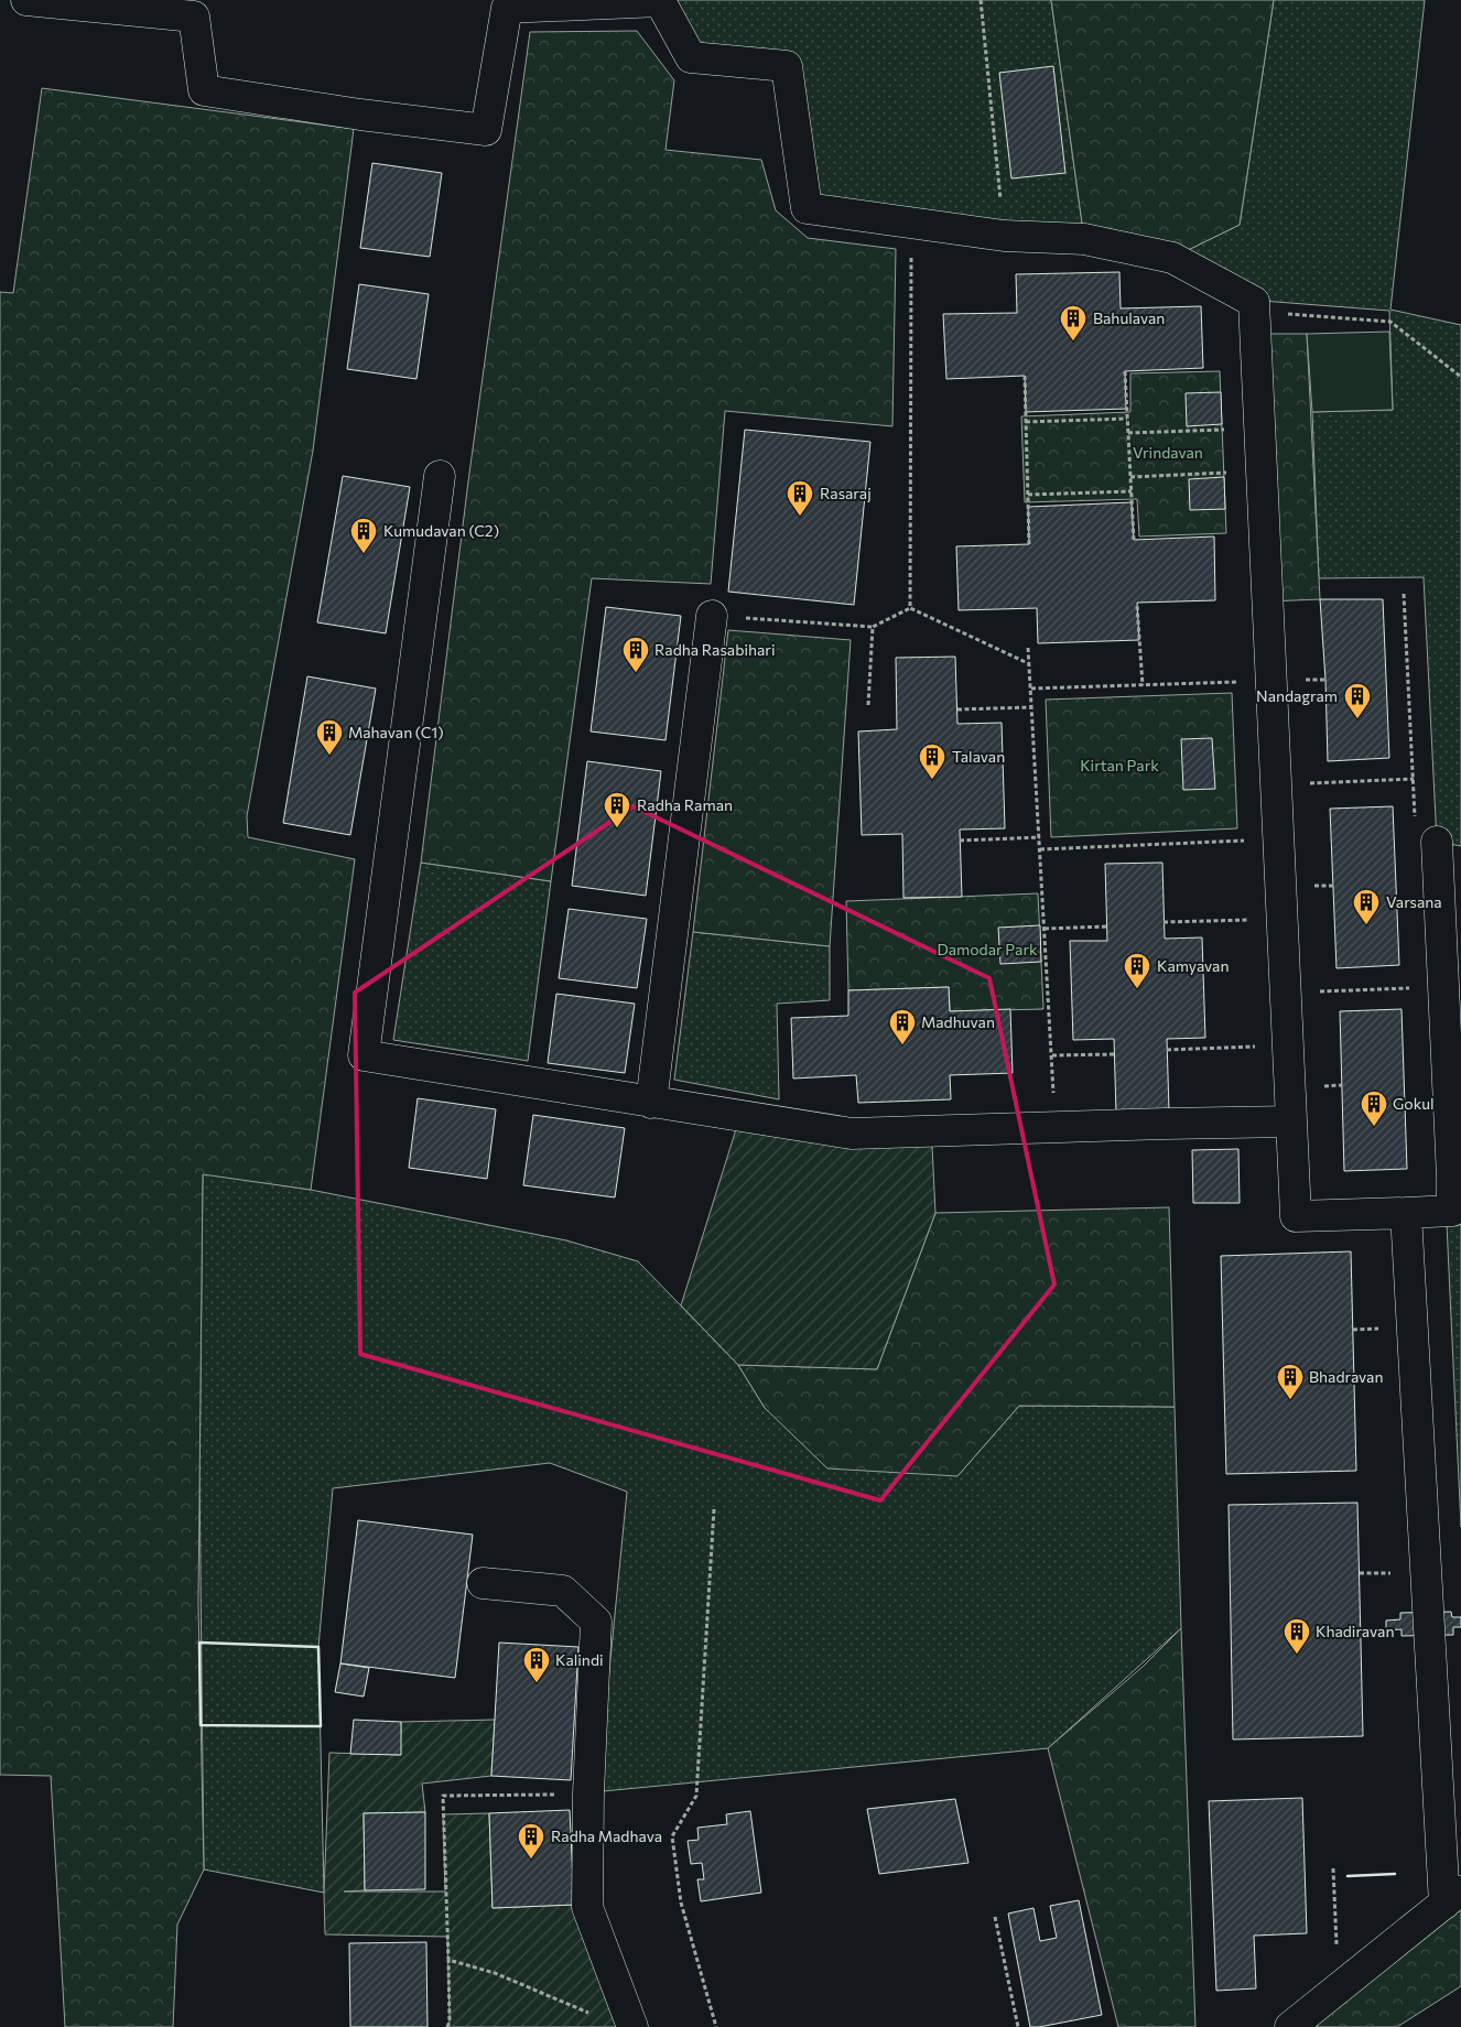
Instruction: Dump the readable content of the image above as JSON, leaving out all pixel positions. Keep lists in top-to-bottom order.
{
  "parks": ["Vrindavan", "Kirtan Park", "Damodar Park"],
  "places": {
    "building": [
      "Bahulavan",
      "Rasaraj",
      "Kumudavan (C2)",
      "Radha Rasabihari",
      "Nandagram",
      "Mahavan (C1)",
      "Talavan",
      "Radha Raman",
      "Varsana",
      "Kamyavan",
      "Madhuvan",
      "Gokul",
      "Bhadravan",
      "Khadiravan",
      "Kalindi",
      "Radha Madhava"
    ]
  }
}
